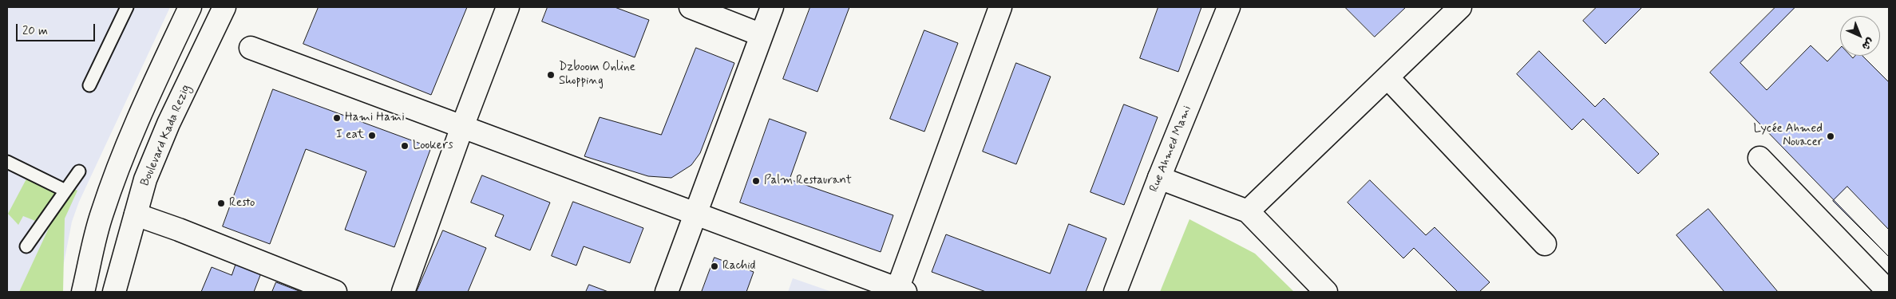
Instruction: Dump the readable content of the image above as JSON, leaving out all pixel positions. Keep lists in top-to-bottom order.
{
  "streets": {
    "street": ["Boulevard Kada Rezig", "Rue Ahmed Mami"]
  },
  "places": [
    "Dzboom Online Shopping",
    "Hami Hami",
    "I eat",
    "Lycée Ahmed Nouacer",
    "Lookers",
    "Palm Restaurant",
    "Resto",
    "Rachid"
  ],
  "scale_bar": "20 m",
  "north": "bottom right"
}
